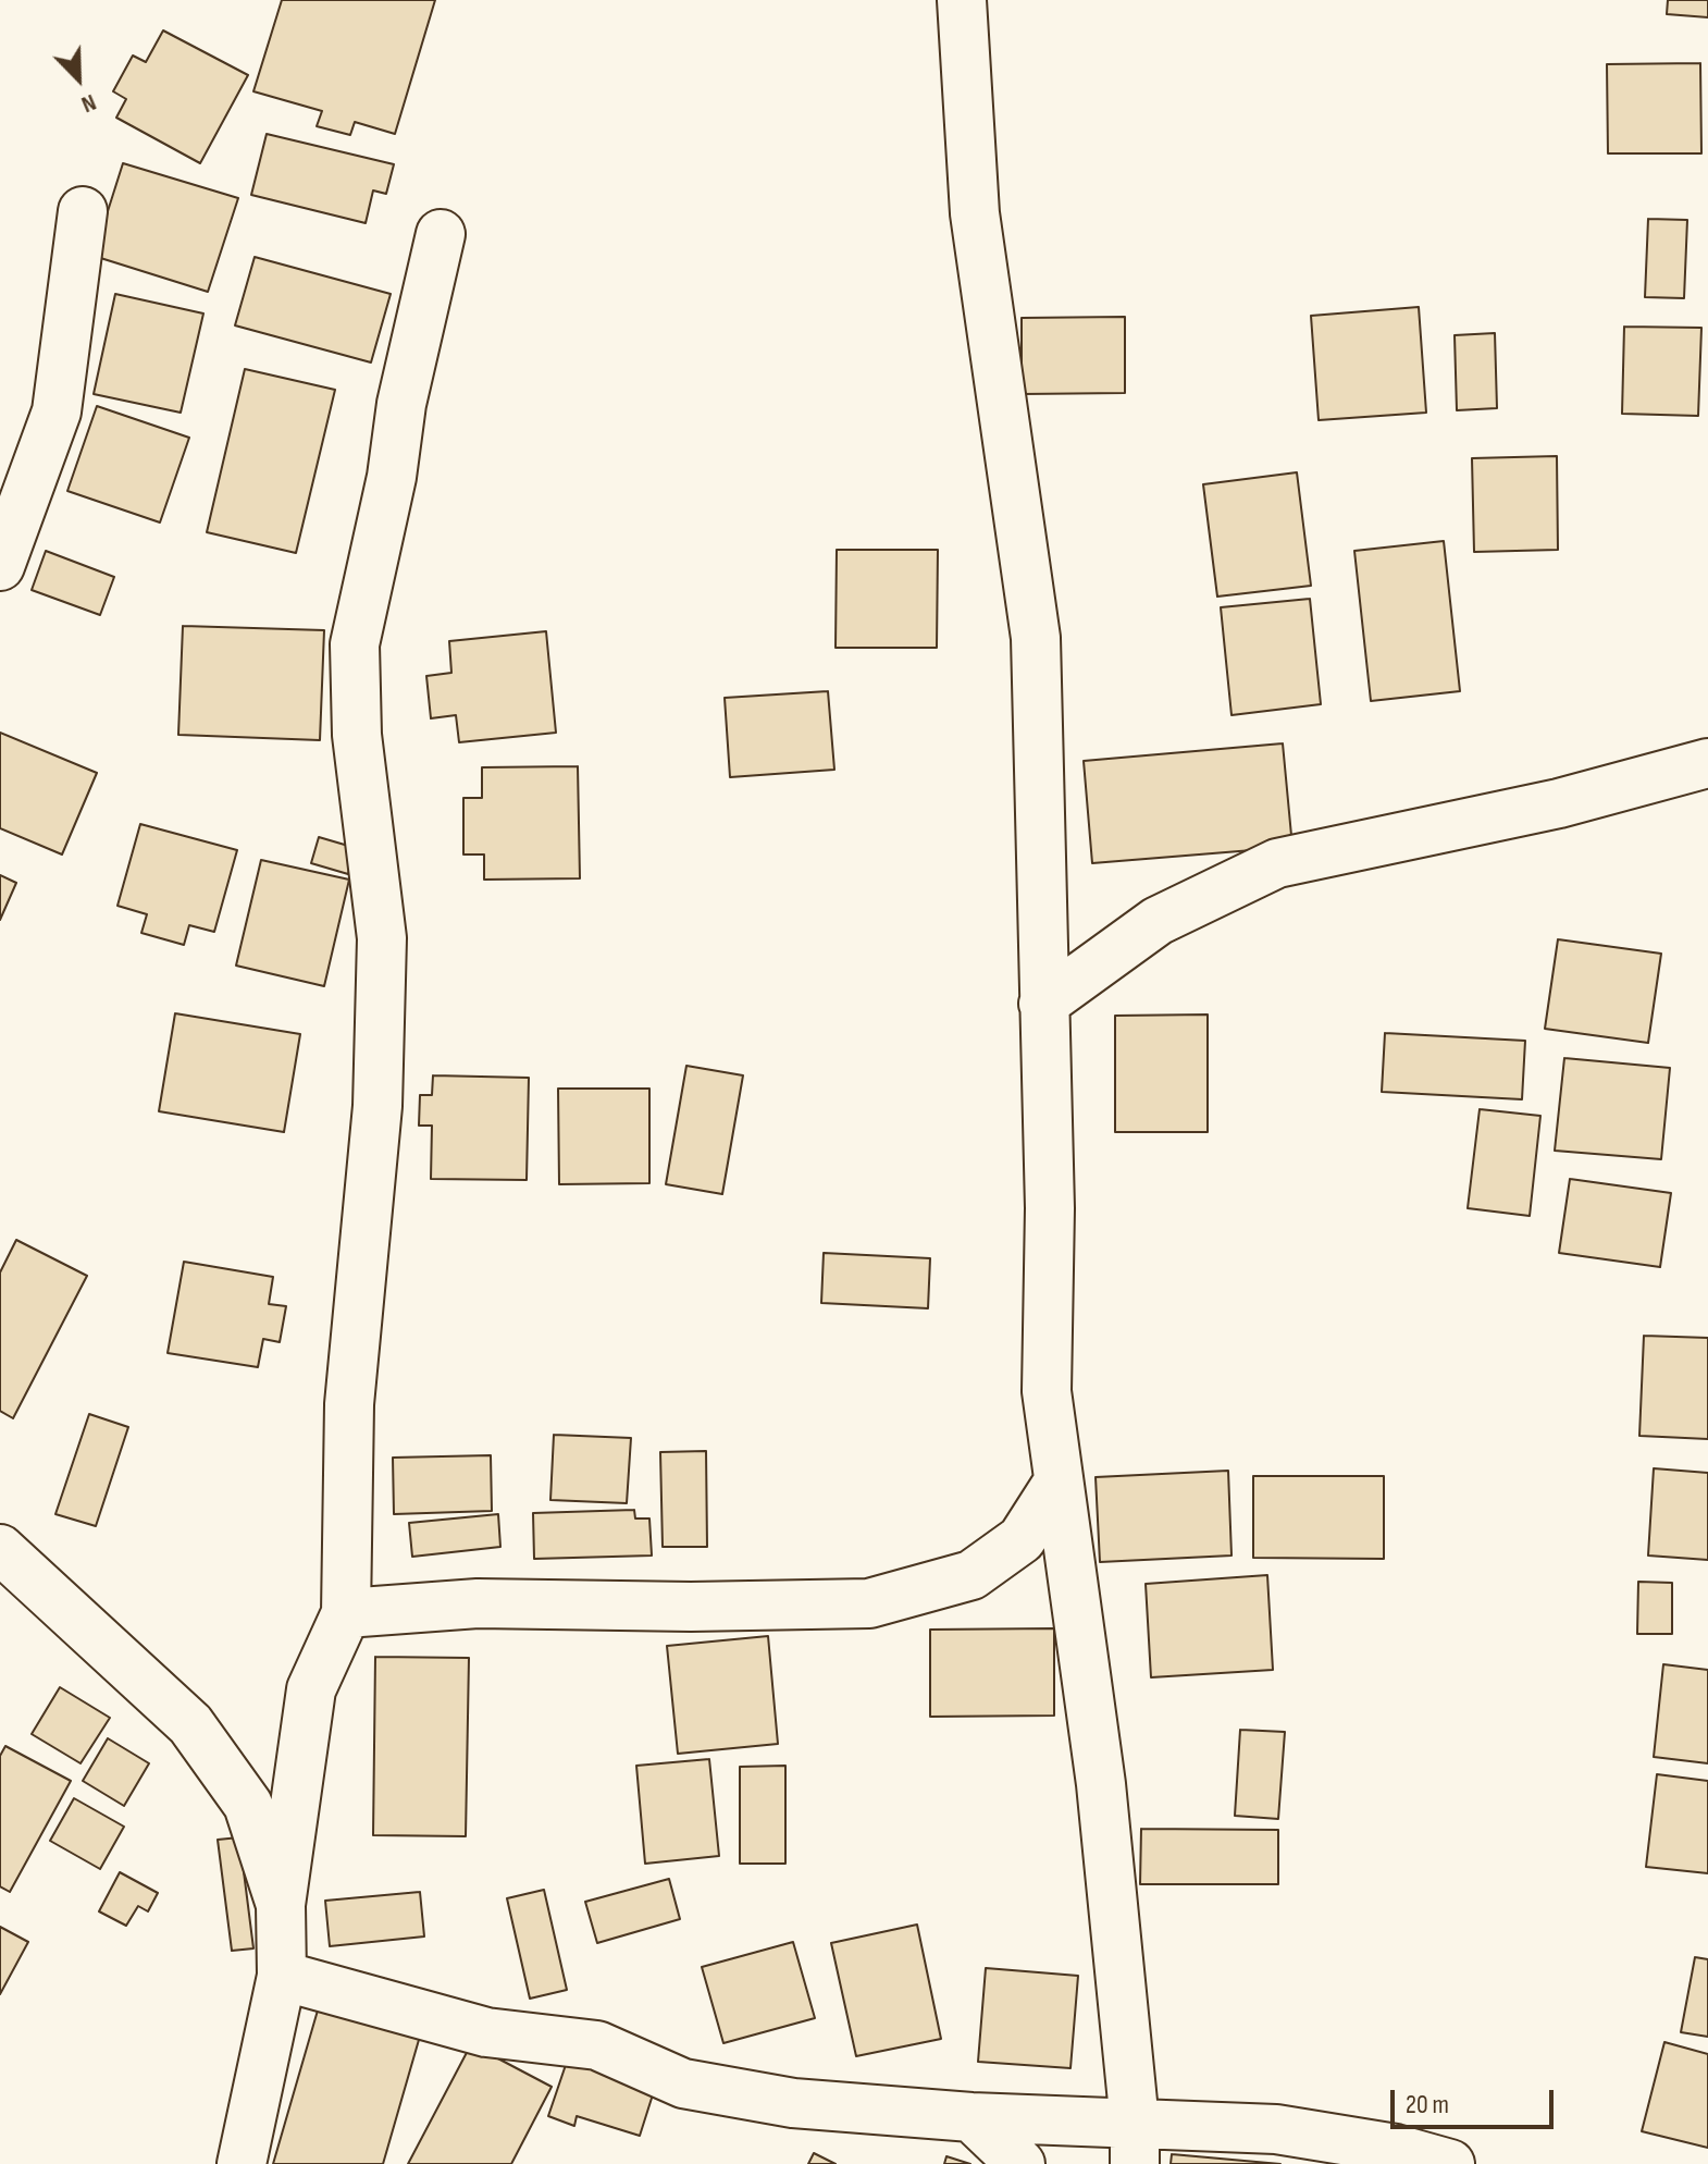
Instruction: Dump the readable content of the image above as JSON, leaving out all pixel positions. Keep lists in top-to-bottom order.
{
  "scale_bar": "20 m",
  "north": "bottom right"
}
